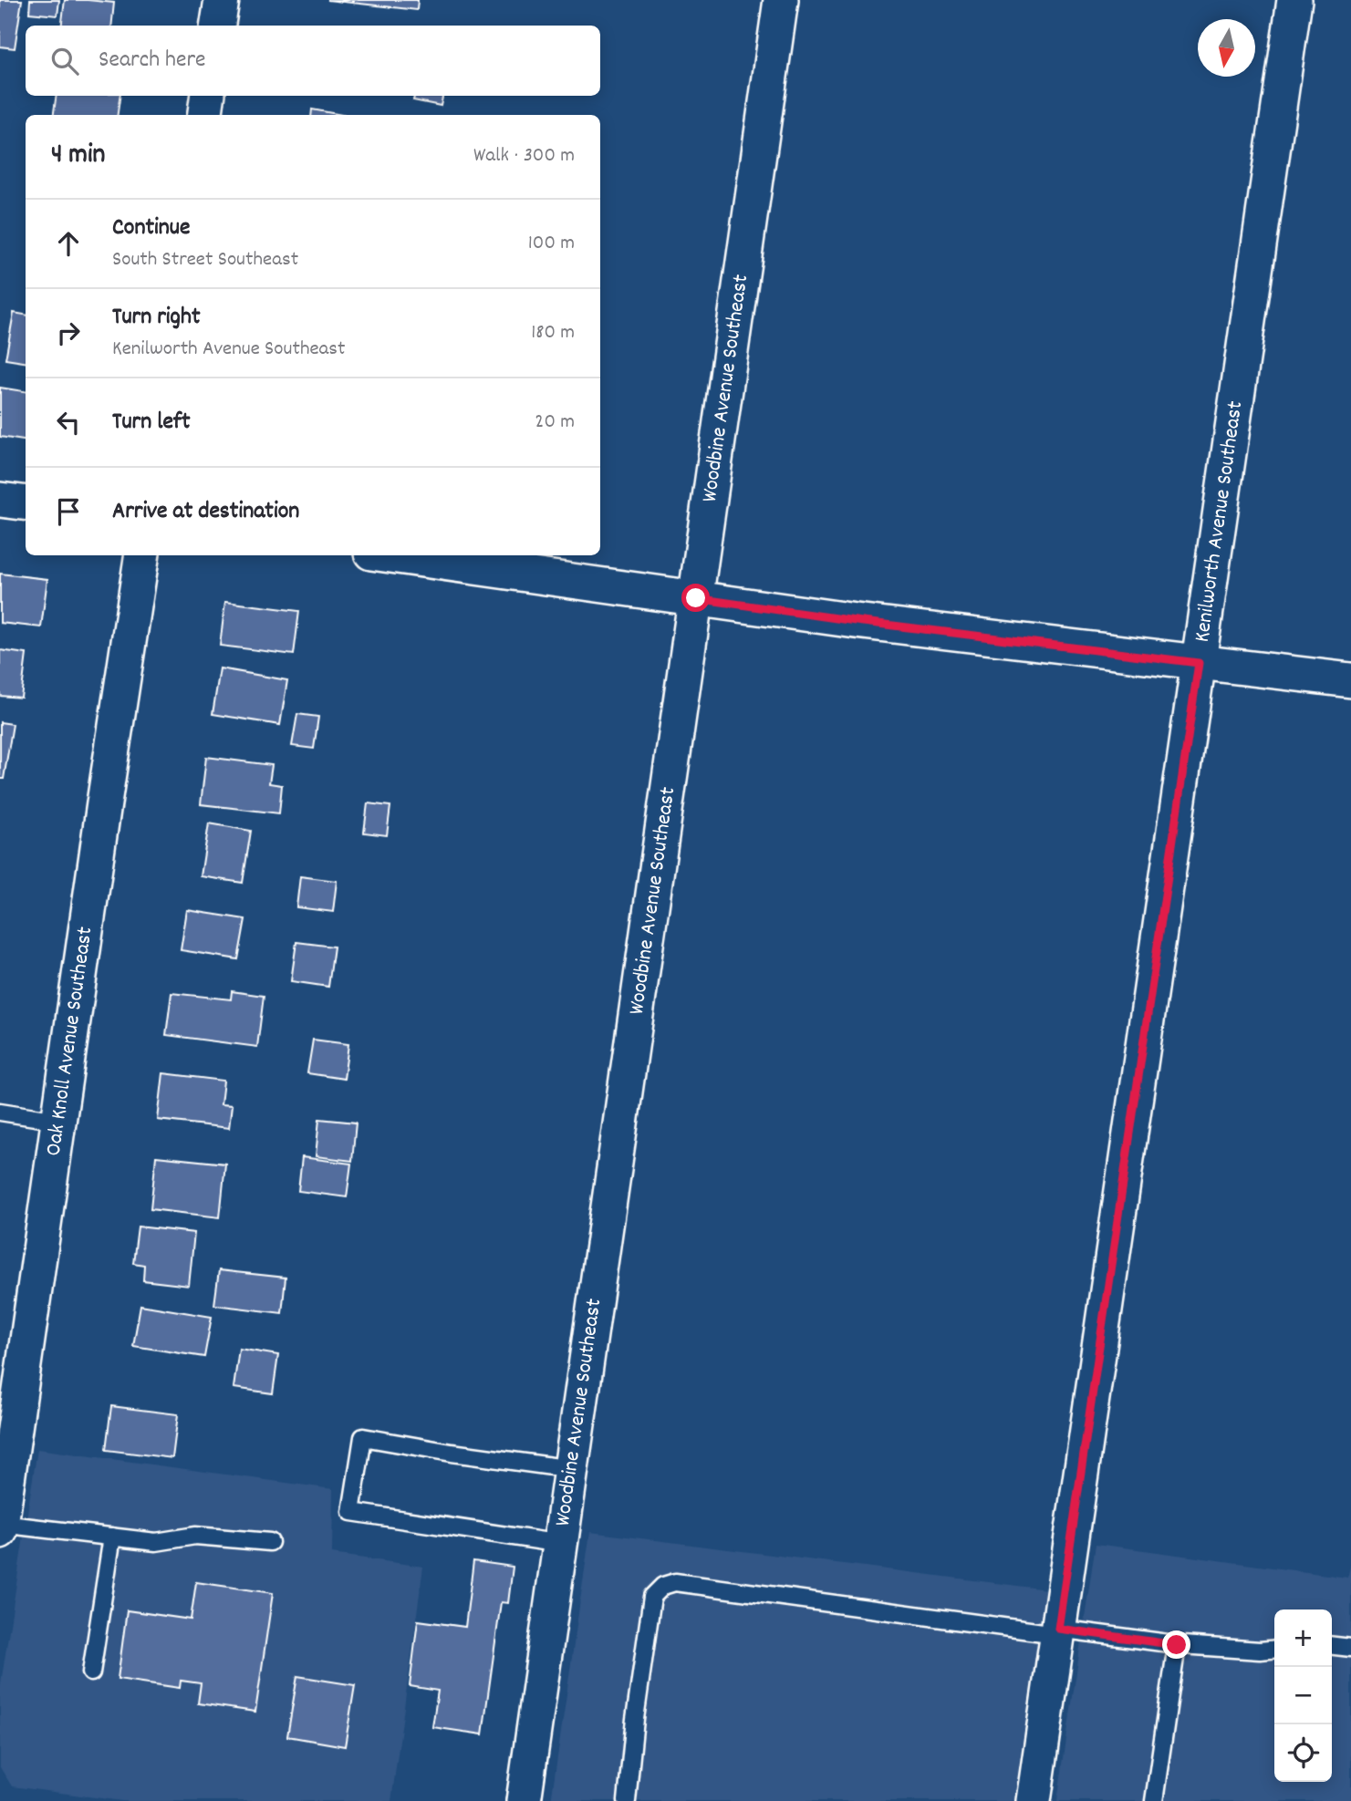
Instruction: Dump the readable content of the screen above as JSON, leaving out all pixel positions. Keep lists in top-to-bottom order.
{
  "streets": {
    "street": ["Woodbine Avenue Southeast", "Kenilworth Avenue Southeast", "Oak Knoll Avenue Southeast"]
  },
  "north": "bottom",
  "page": {
    "search": "Search here",
    "heading": ["4 min", "Walk · 300 m"],
    "list": [
      ["Continue", "South Street Southeast", "100 m"],
      ["Turn right", "Kenilworth Avenue Southeast", "180 m"],
      ["Turn left", "20 m"],
      "Arrive at destination"
    ],
    "map_buttons": ["+", "−"]
  }
}
